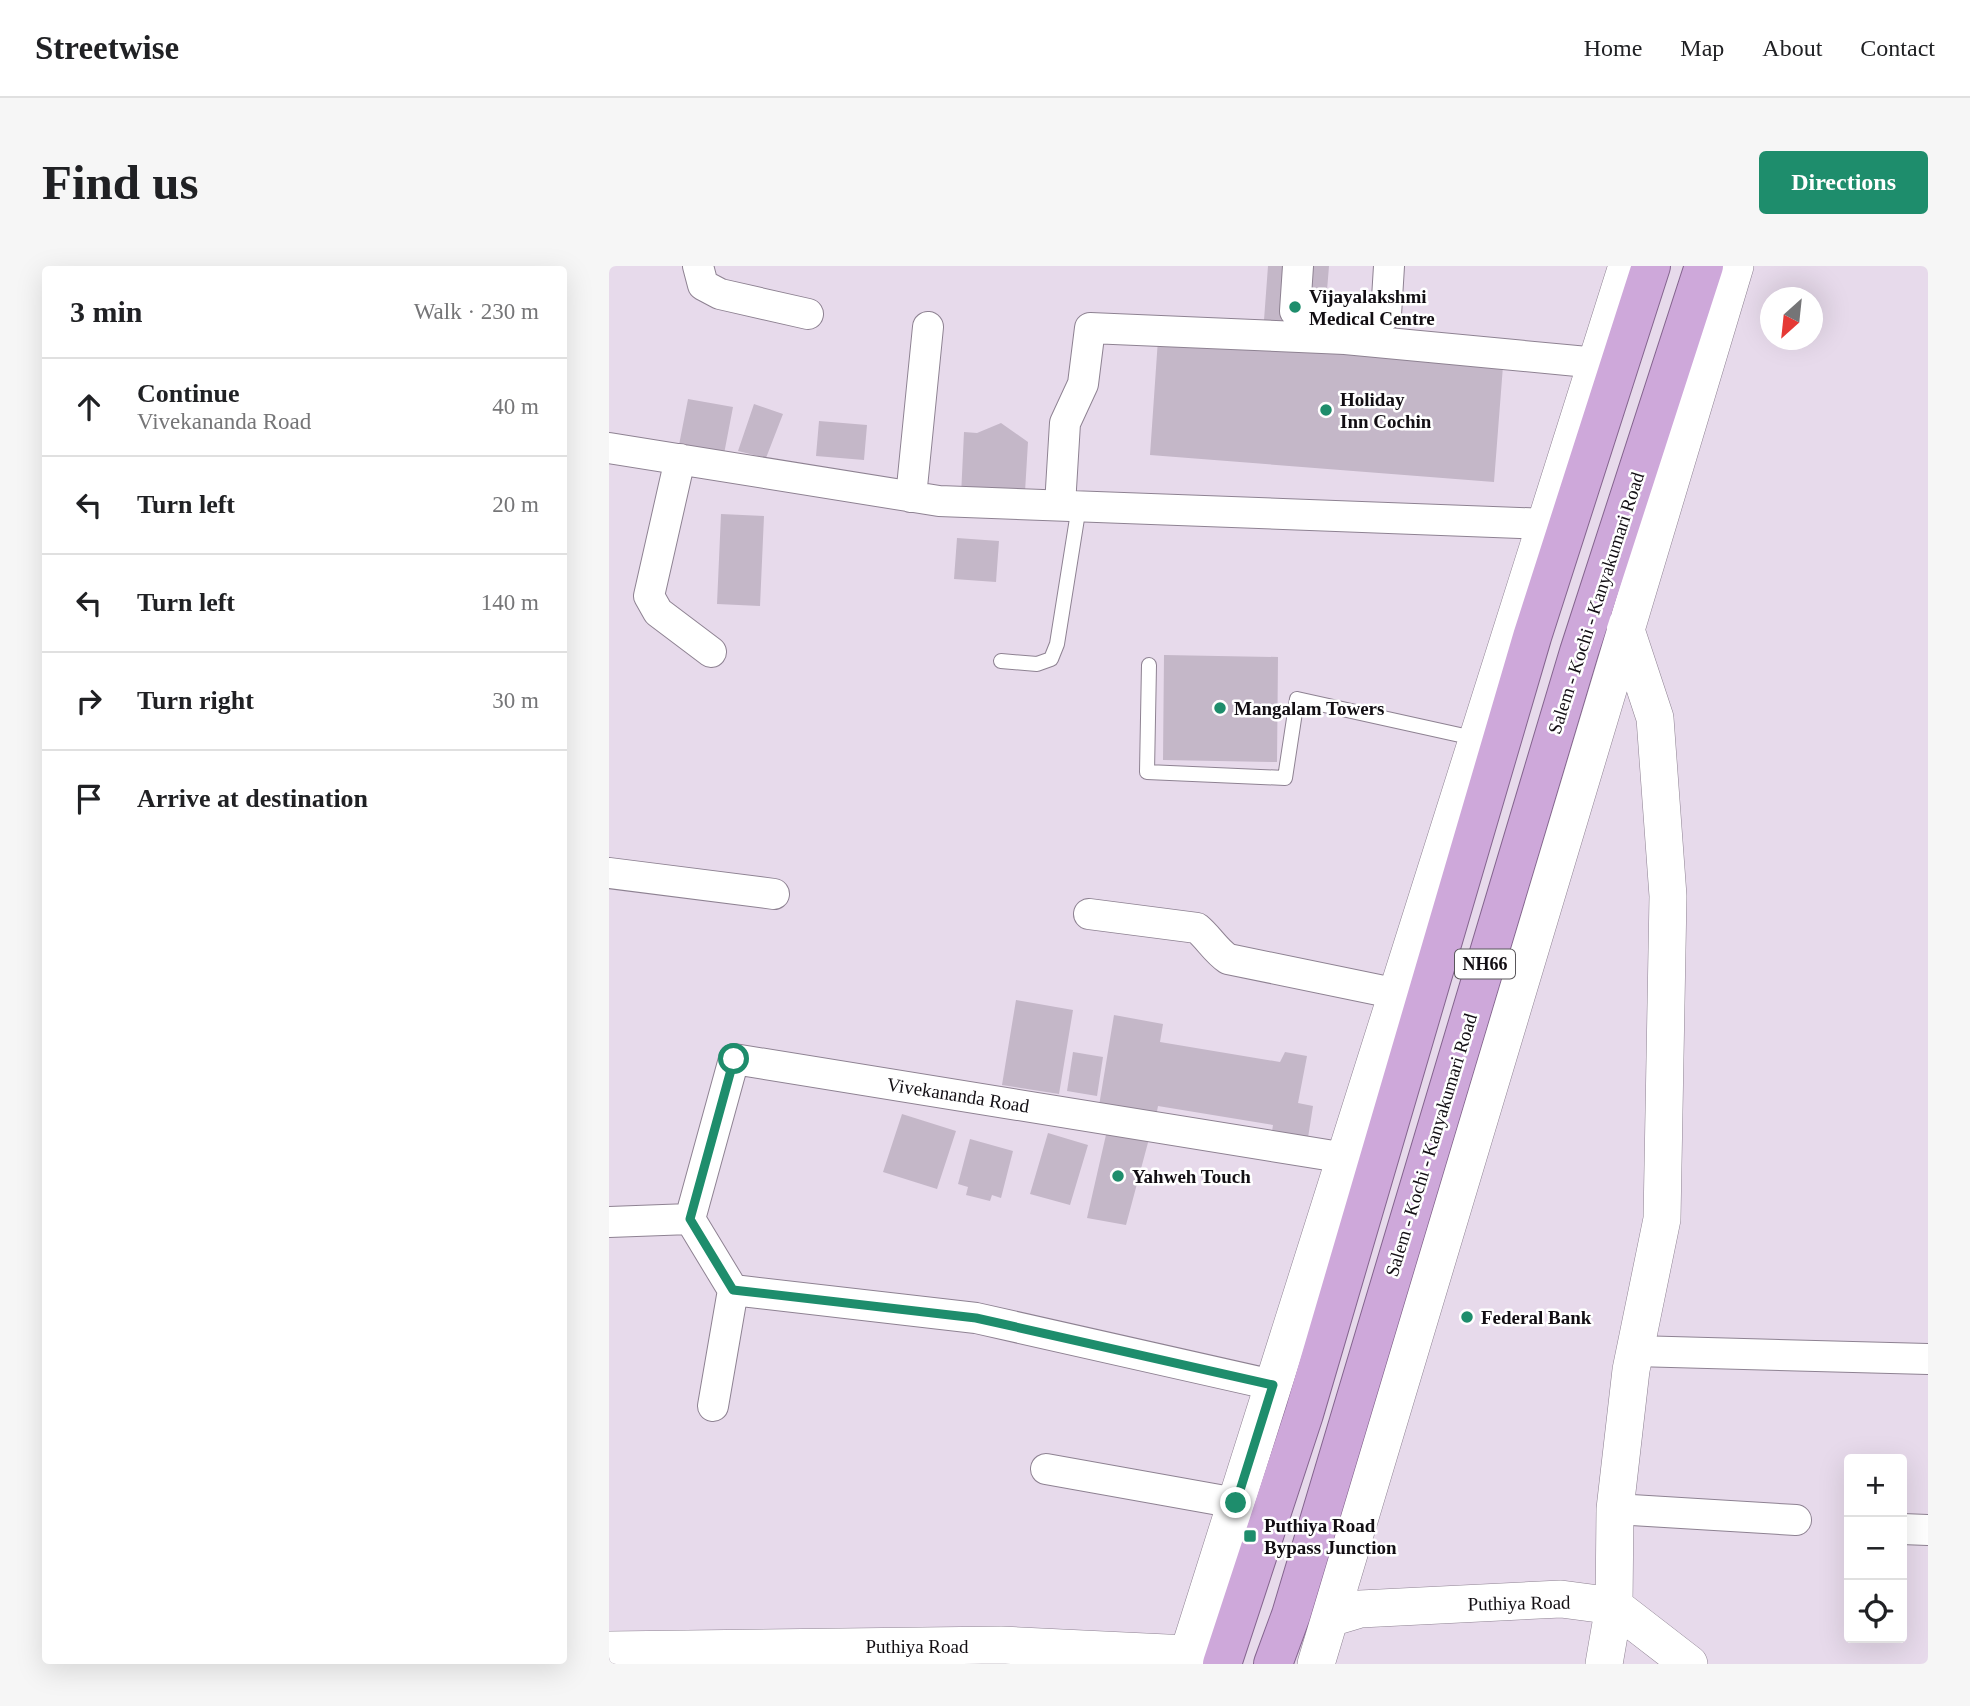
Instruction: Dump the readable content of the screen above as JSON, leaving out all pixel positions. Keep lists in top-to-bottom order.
{
  "streets": {
    "highway": ["Salem - Kochi - Kanyakumari Road", "NH66"],
    "street": ["Vivekananda Road", "Puthiya Road"]
  },
  "crossings": [
    ["NH66", "Puthiya Road"]
  ],
  "places": {
    "other": [
      "Vijayalakshmi Medical Centre",
      "Holiday Inn Cochin",
      "Mangalam Towers",
      "Yahweh Touch",
      "Federal Bank"
    ],
    "transit": ["Puthiya Road Bypass Junction"]
  },
  "north": "bottom left",
  "page": {
    "header": "Streetwise",
    "nav": [
      "Home",
      "Map",
      "About",
      "Contact"
    ],
    "buttons": "Directions",
    "title": "Find us",
    "heading": ["3 min", "Walk · 230 m"],
    "list": [
      ["Continue", "Vivekananda Road", "40 m"],
      ["Turn left", "20 m"],
      ["Turn left", "140 m"],
      ["Turn right", "30 m"],
      "Arrive at destination"
    ],
    "map_buttons": ["+", "−"]
  }
}
